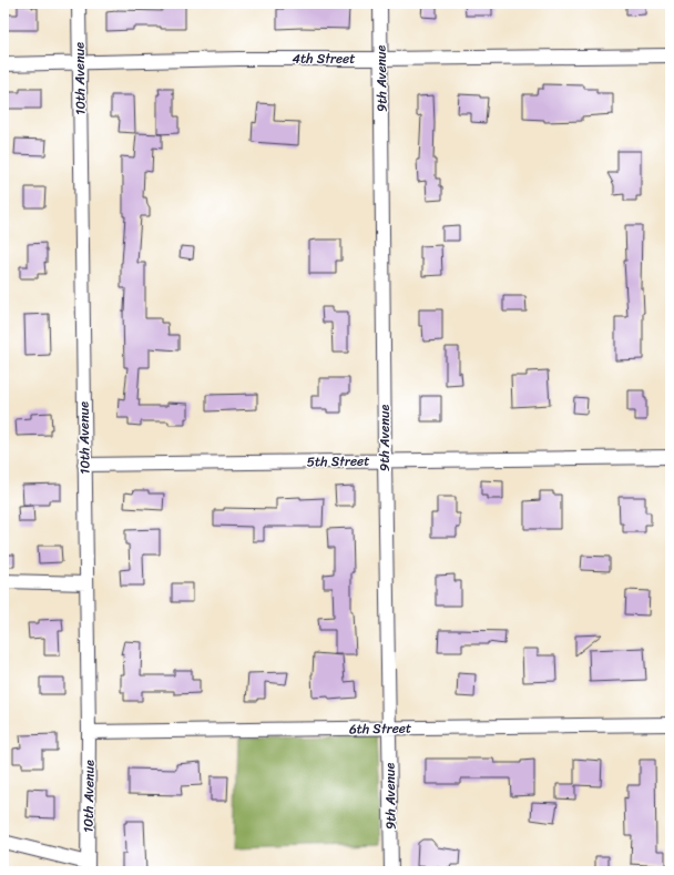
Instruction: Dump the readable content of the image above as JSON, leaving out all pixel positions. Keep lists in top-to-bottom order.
{
  "streets": {
    "street": [
      "4th Street",
      "10th Avenue",
      "9th Avenue",
      "5th Street",
      "6th Street"
    ]
  },
  "crossings": [
    ["4th Street", "10th Avenue"],
    ["4th Street", "9th Avenue"],
    ["10th Avenue", "5th Street"],
    ["10th Avenue", "6th Street"],
    ["9th Avenue", "5th Street"],
    ["9th Avenue", "6th Street"]
  ]
}
